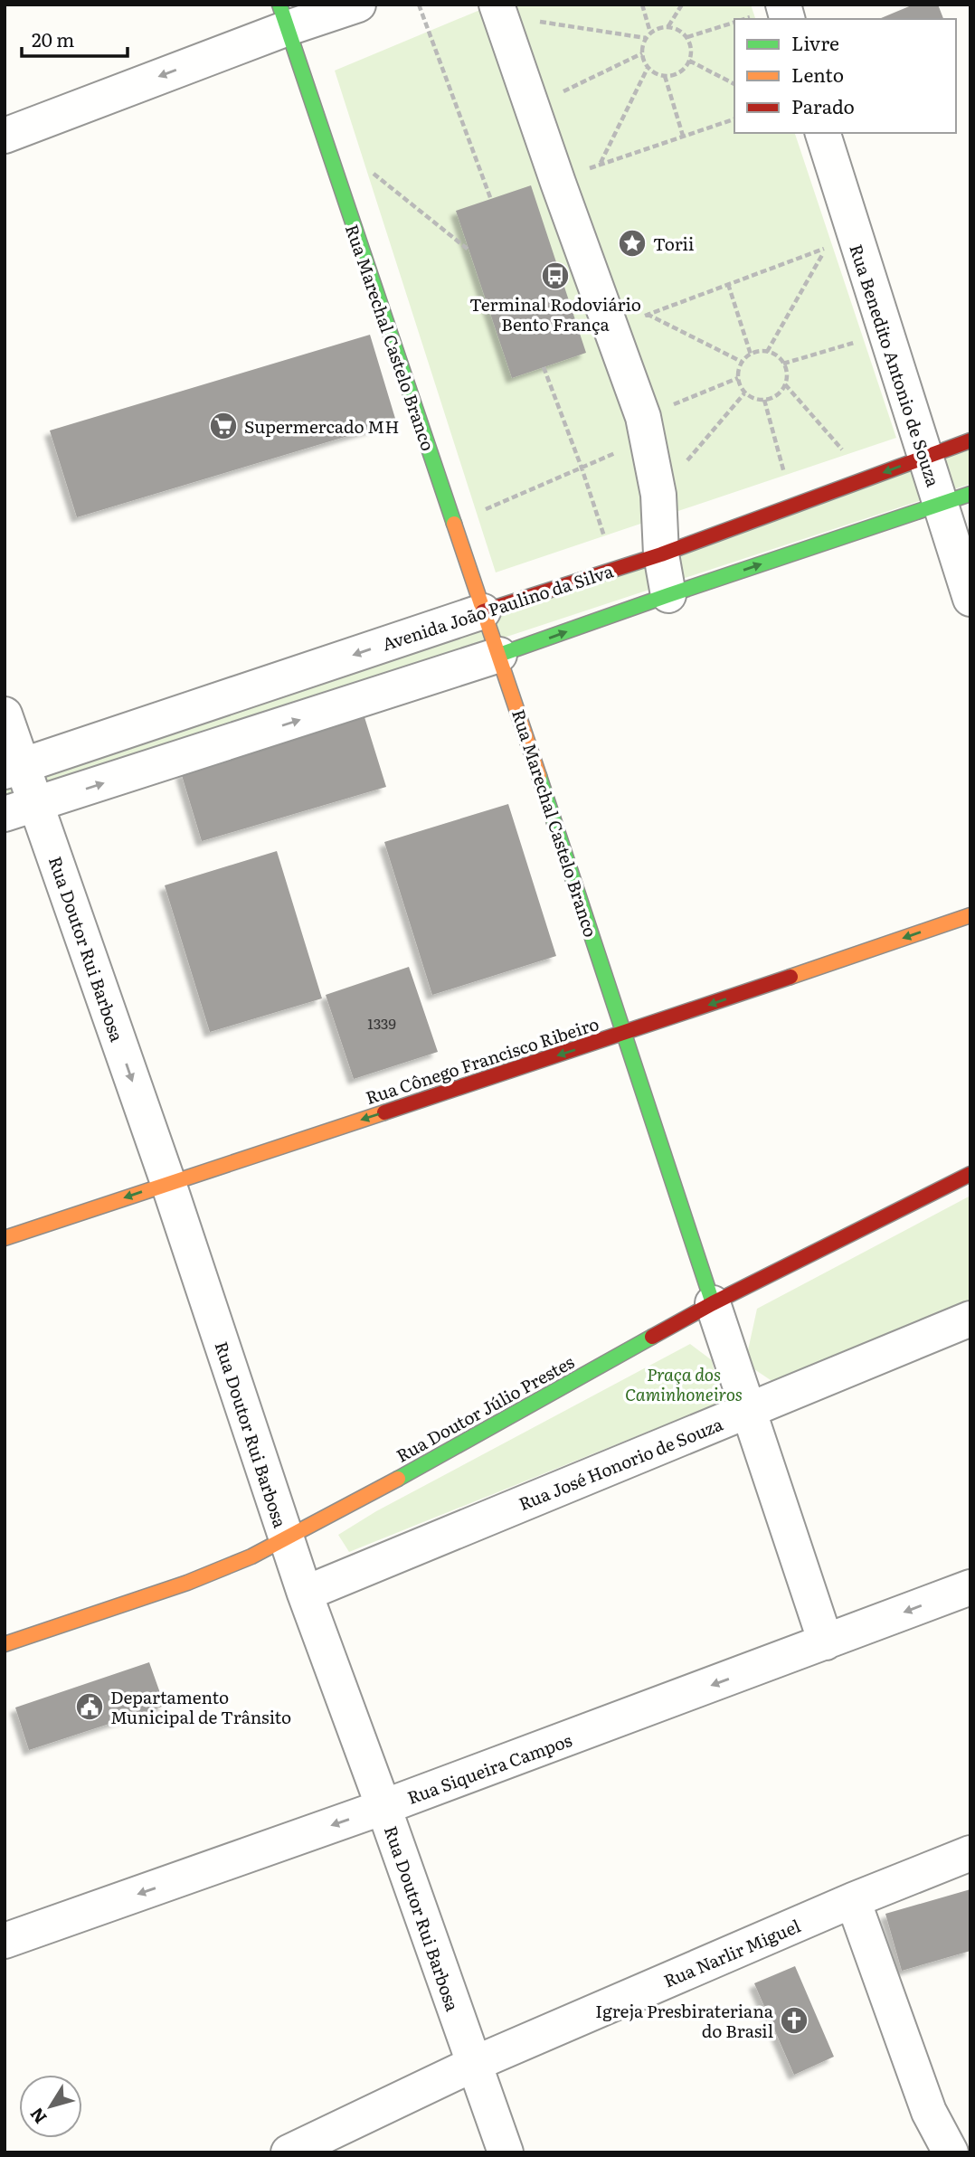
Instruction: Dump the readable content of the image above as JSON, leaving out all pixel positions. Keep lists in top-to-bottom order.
{
  "streets": {
    "main road": [
      "Rua Marechal Castelo Branco",
      "Avenida João Paulino da Silva",
      "Rua Cônego Francisco Ribeiro",
      "Rua Doutor Júlio Prestes"
    ],
    "street": [
      "Rua Benedito Antonio de Souza",
      "Rua Doutor Rui Barbosa",
      "Rua José Honorio de Souza",
      "Rua Siqueira Campos",
      "Rua Narlir Miguel"
    ]
  },
  "crossings": [
    ["Rua Marechal Castelo Branco", "Avenida João Paulino da Silva"],
    ["Rua Marechal Castelo Branco", "Rua Cônego Francisco Ribeiro"],
    ["Rua Marechal Castelo Branco", "Rua Doutor Júlio Prestes"],
    ["Rua Marechal Castelo Branco", "Rua José Honorio de Souza"],
    ["Rua Marechal Castelo Branco", "Rua Siqueira Campos"],
    ["Rua Benedito Antonio de Souza", "Avenida João Paulino da Silva"],
    ["Avenida João Paulino da Silva", "Rua Doutor Rui Barbosa"],
    ["Rua Doutor Rui Barbosa", "Rua Cônego Francisco Ribeiro"],
    ["Rua Doutor Rui Barbosa", "Rua Doutor Júlio Prestes"],
    ["Rua Doutor Rui Barbosa", "Rua José Honorio de Souza"],
    ["Rua Doutor Rui Barbosa", "Rua Siqueira Campos"],
    ["Rua Doutor Rui Barbosa", "Rua Narlir Miguel"]
  ],
  "one_way": ["Avenida João Paulino da Silva", "Rua Cônego Francisco Ribeiro", "Rua Siqueira Campos"],
  "parks": ["Praça dos Caminhoneiros"],
  "places": {
    "place": ["Torii"],
    "bus stop": ["Terminal Rodoviário Bento França"],
    "supermarket": ["Supermercado MH"],
    "public building": ["Departamento Municipal de Trânsito"],
    "church": ["Igreja Presbirateriana do Brasil"]
  },
  "house_numbers": ["1339"],
  "legend": ["Livre", "Lento", "Parado"],
  "scale_bar": "20 m",
  "north": "bottom left"
}
